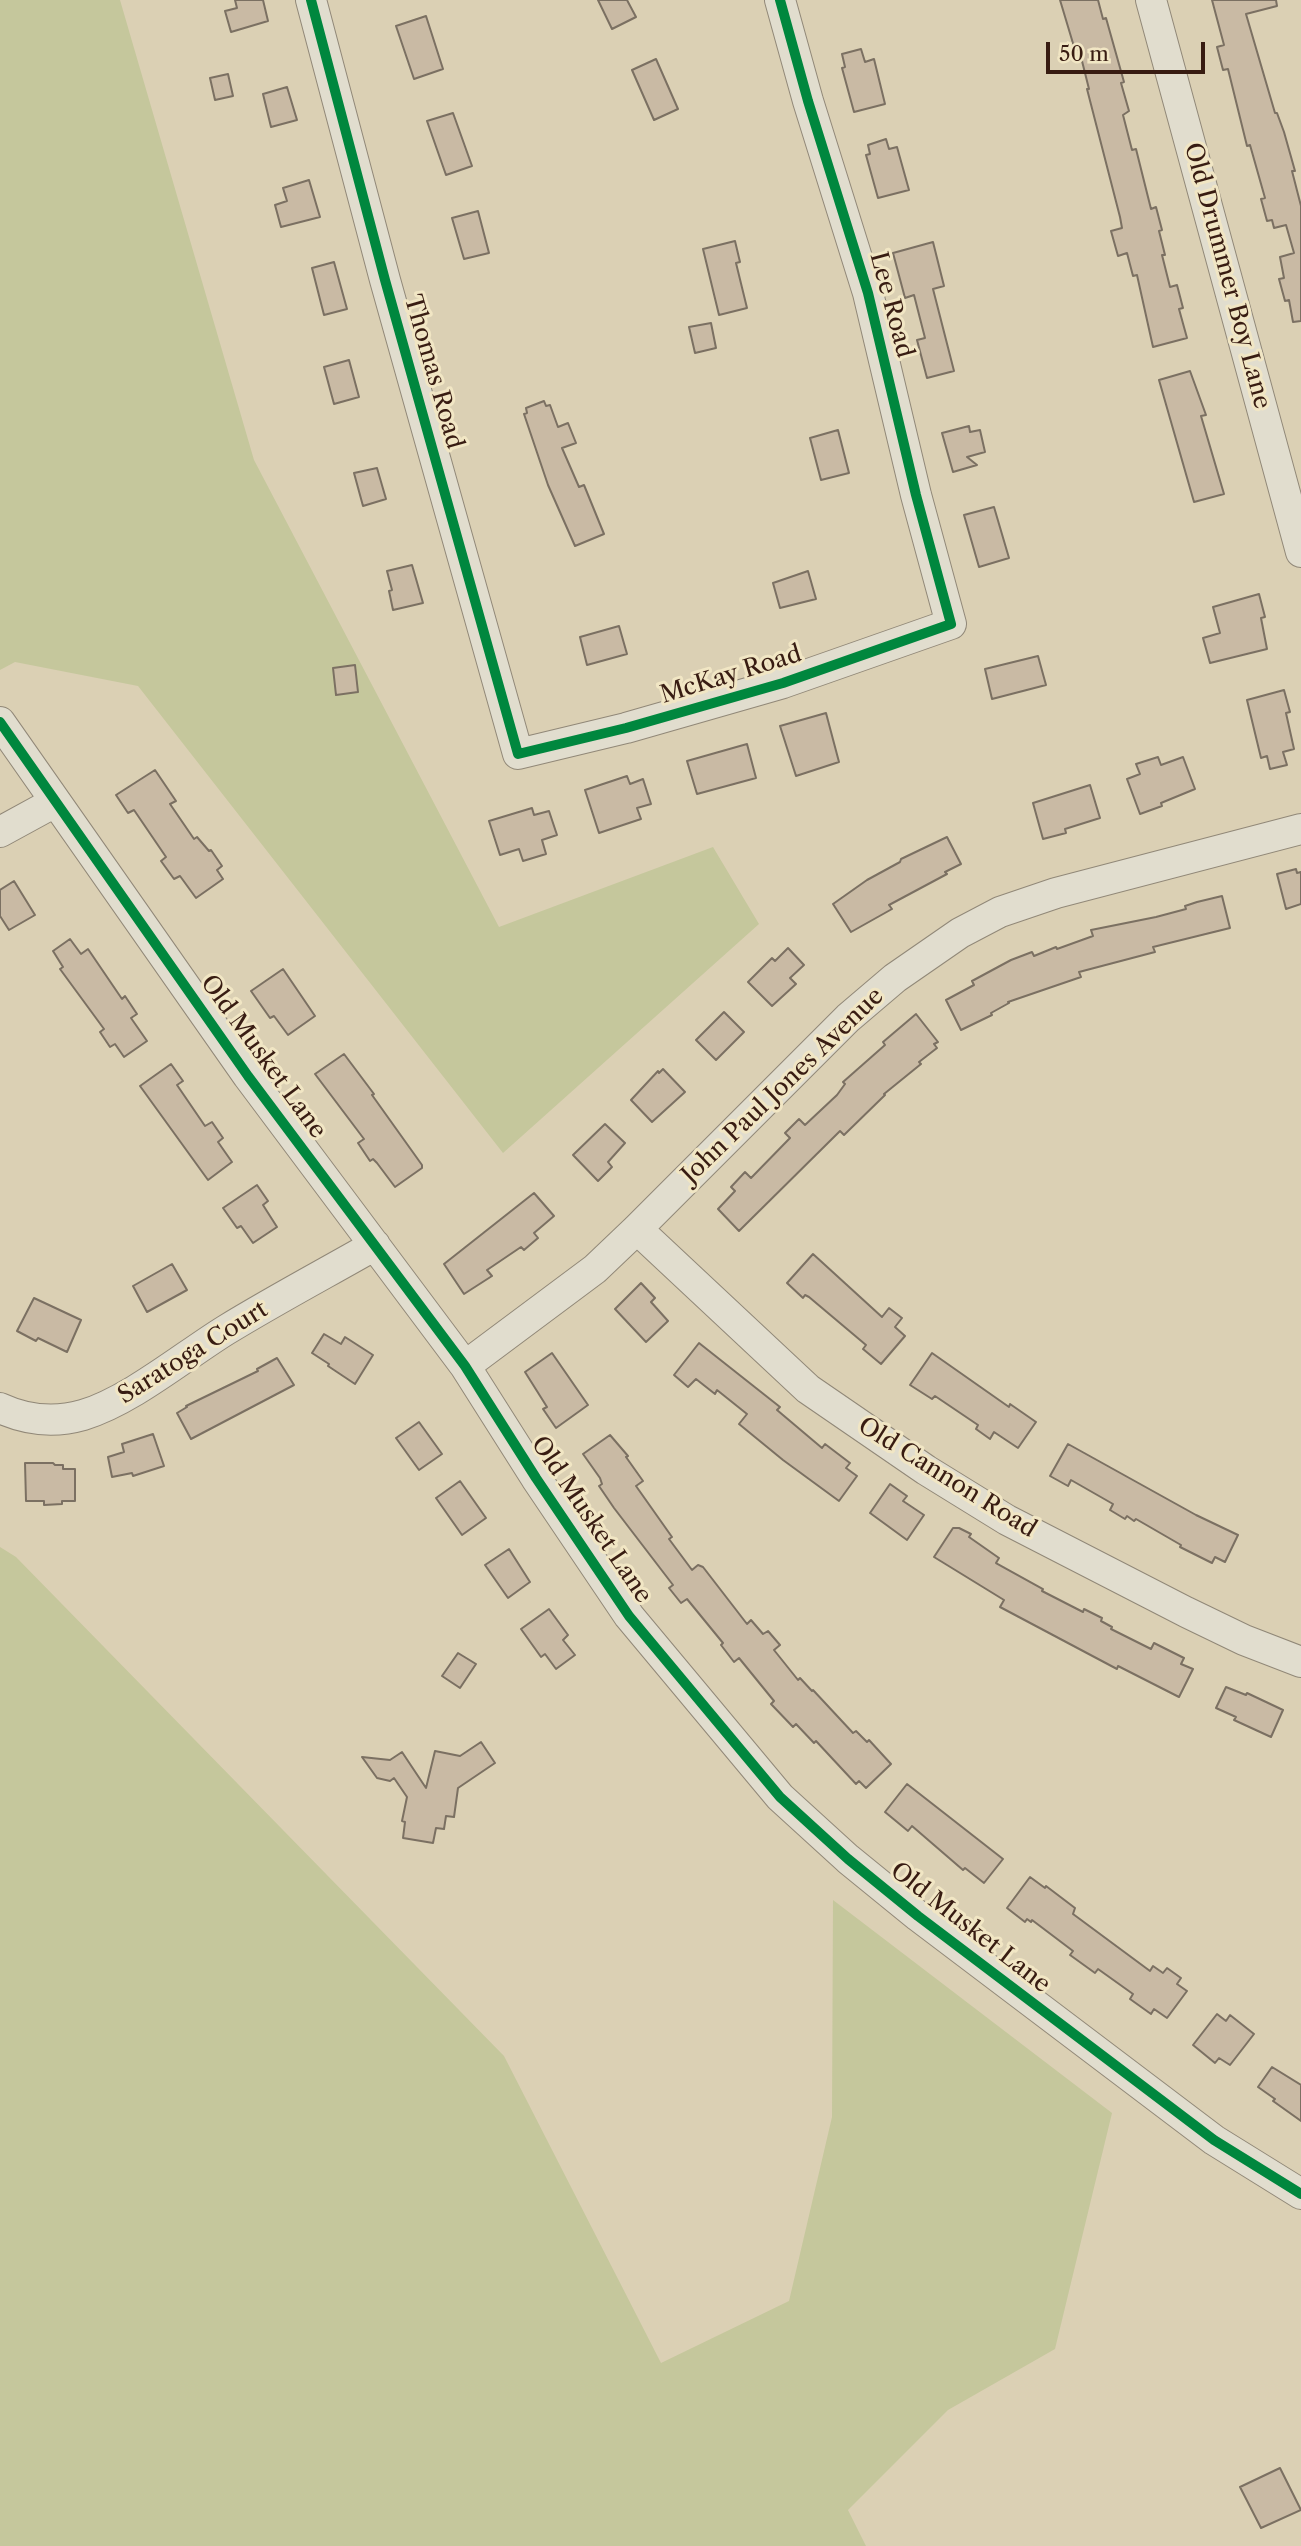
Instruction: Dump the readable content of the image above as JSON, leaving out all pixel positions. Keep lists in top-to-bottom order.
{
  "streets": {
    "street": [
      "Old Drummer Boy Lane",
      "Lee Road",
      "Thomas Road",
      "McKay Road",
      "Old Musket Lane",
      "John Paul Jones Avenue",
      "Saratoga Court",
      "Old Cannon Road"
    ]
  },
  "crossings": [
    ["Lee Road", "McKay Road"],
    ["Thomas Road", "McKay Road"],
    ["Old Musket Lane", "John Paul Jones Avenue"],
    ["Old Musket Lane", "Saratoga Court"],
    ["John Paul Jones Avenue", "Old Cannon Road"]
  ],
  "scale_bar": "50 m"
}
